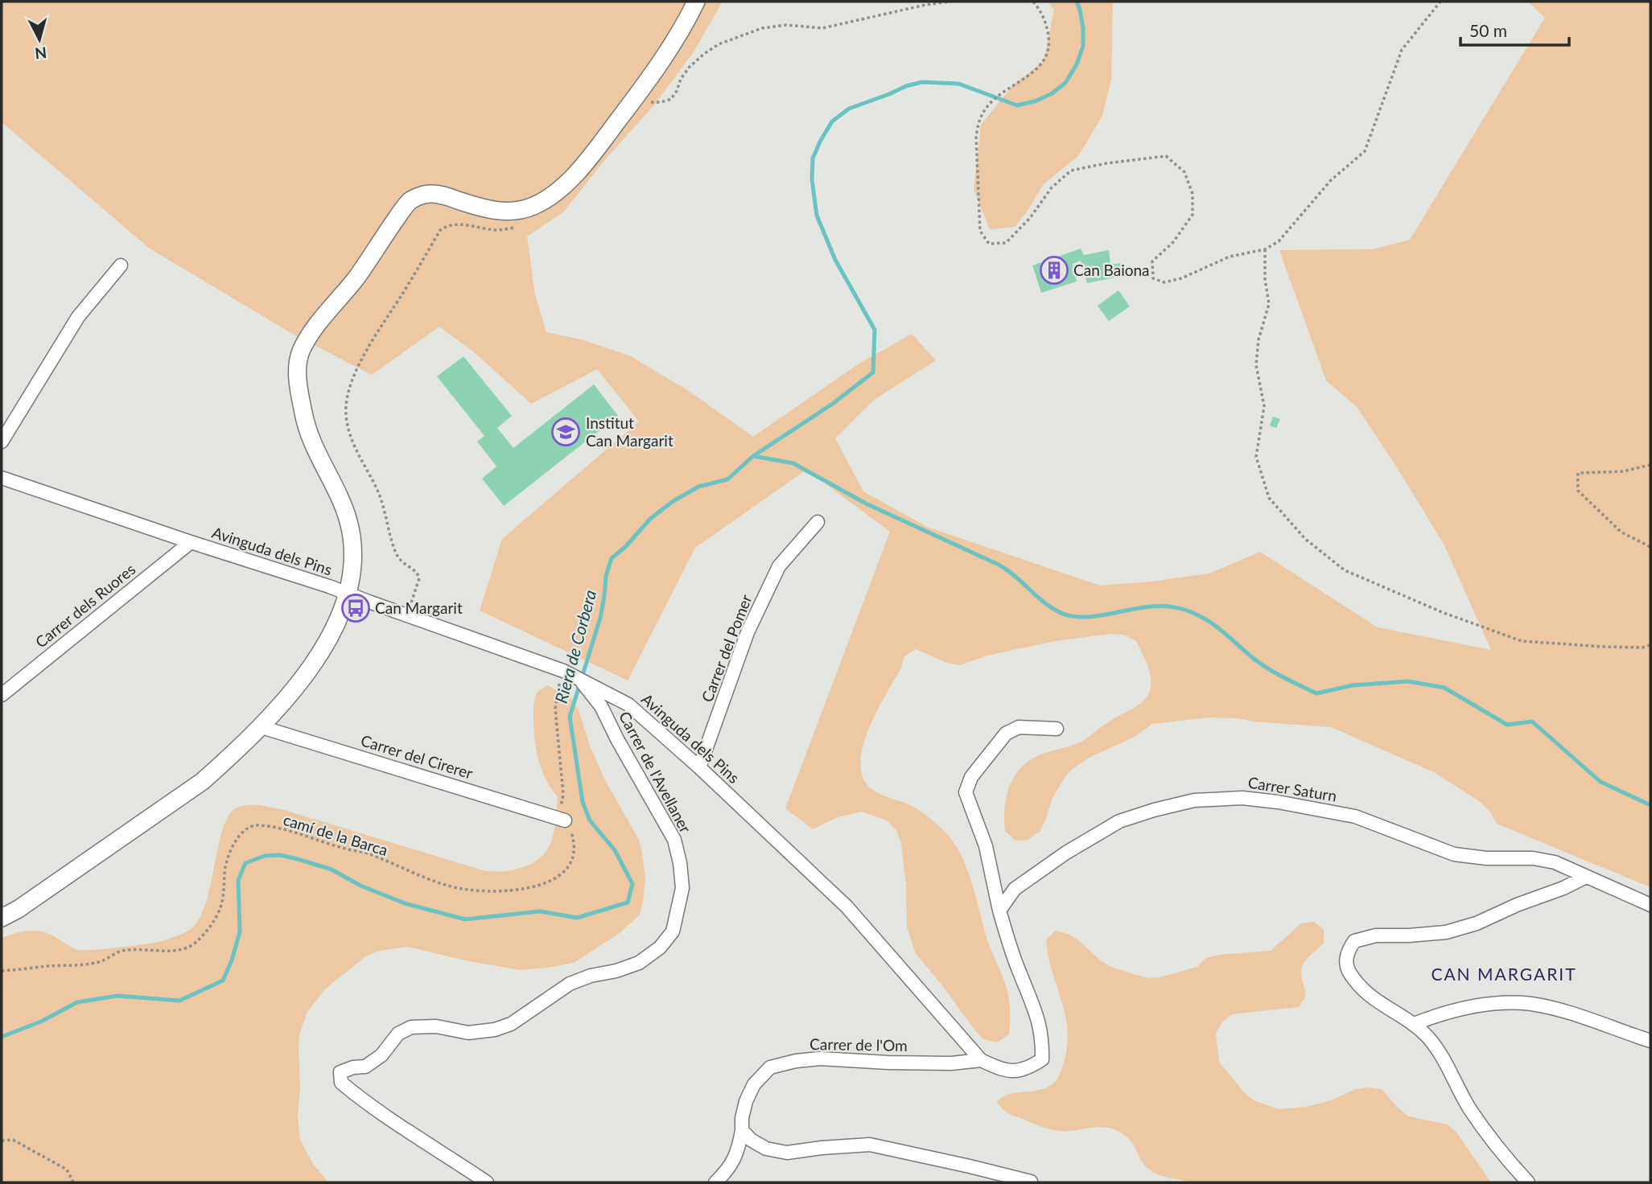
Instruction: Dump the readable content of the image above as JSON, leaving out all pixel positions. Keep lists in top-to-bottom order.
{
  "streets": {
    "street": [
      "Avinguda dels Pins",
      "Carrer dels Ruores",
      "Carrer del Pomer",
      "Carrer del Cirerer",
      "Carrer de l'Avellaner",
      "Carrer Saturn",
      "Carrer de l'Om"
    ],
    "path": ["camí de la Barca"]
  },
  "crossings": [
    ["Avinguda dels Pins", "Carrer dels Ruores"],
    ["Avinguda dels Pins", "Carrer del Pomer"],
    ["Avinguda dels Pins", "Carrer de l'Avellaner"],
    ["Avinguda dels Pins", "camí de la Barca"],
    ["Avinguda dels Pins", "Carrer de l'Om"],
    ["Carrer del Cirerer", "camí de la Barca"]
  ],
  "districts": ["CAN MARGARIT"],
  "water": ["Riera de Corbera"],
  "places": {
    "building": ["Can Baiona"],
    "school or university": ["Institut Can Margarit"],
    "bus stop": ["Can Margarit"]
  },
  "scale_bar": "50 m",
  "north": "bottom"
}
